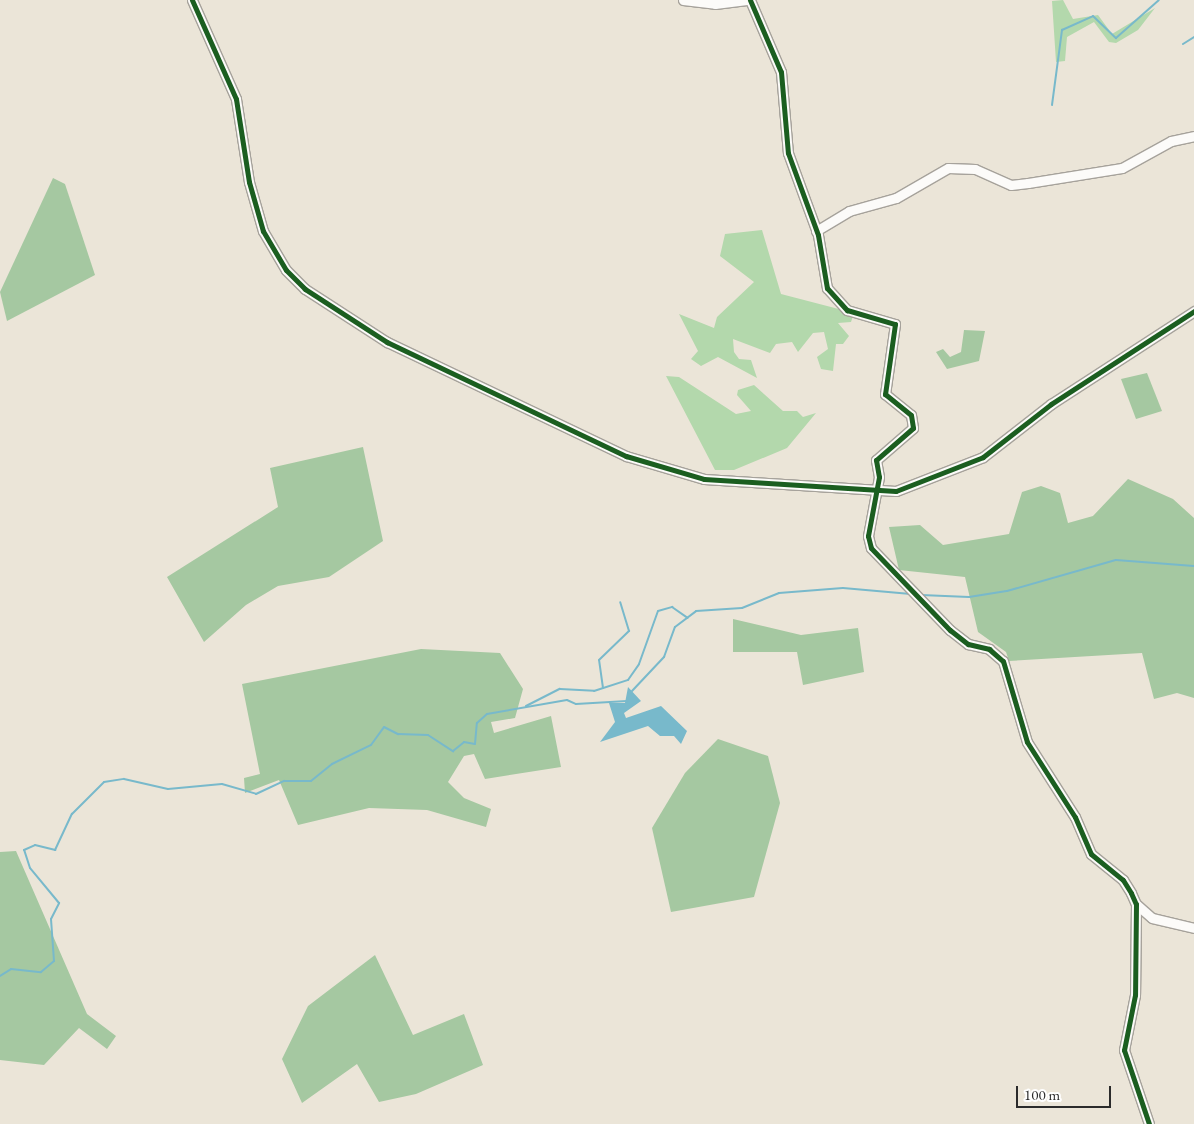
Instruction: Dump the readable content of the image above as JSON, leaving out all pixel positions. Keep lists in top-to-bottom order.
{
  "scale_bar": "100 m"
}
